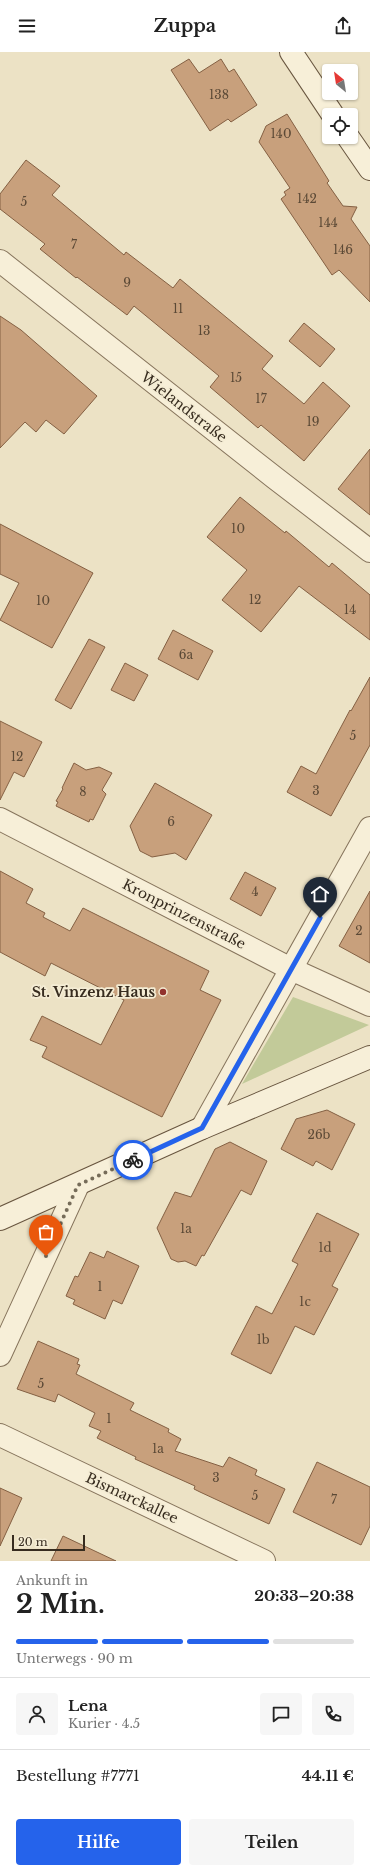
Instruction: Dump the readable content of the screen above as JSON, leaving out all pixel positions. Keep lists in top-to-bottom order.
{
  "streets": {
    "street": ["Wielandstraße", "Kronprinzenstraße", "Bismarckallee"]
  },
  "places": ["St. Vinzenz Haus"],
  "house_numbers": [
    "138",
    "140",
    "142",
    "5",
    "144",
    "7",
    "146",
    "9",
    "11",
    "13",
    "15",
    "17",
    "19",
    "10",
    "12",
    "10",
    "14",
    "6a",
    "5",
    "12",
    "3",
    "8",
    "6",
    "4",
    "2",
    "26b",
    "1a",
    "1d",
    "1",
    "1c",
    "1b",
    "5",
    "1",
    "1a",
    "3",
    "5",
    "7"
  ],
  "scale_bar": "20 m",
  "north": "top left",
  "page": {
    "header": "Zuppa",
    "scale": "20 m",
    "heading": ["2 Min.", "Ankunft in", "20:33–20:38"],
    "panel": [
      "Lena",
      "Kurier · 4.5",
      "Bestellung #7771",
      "44.11 €"
    ],
    "bar": "Unterwegs · 90 m",
    "buttons": ["Hilfe", "Teilen"]
  }
}
